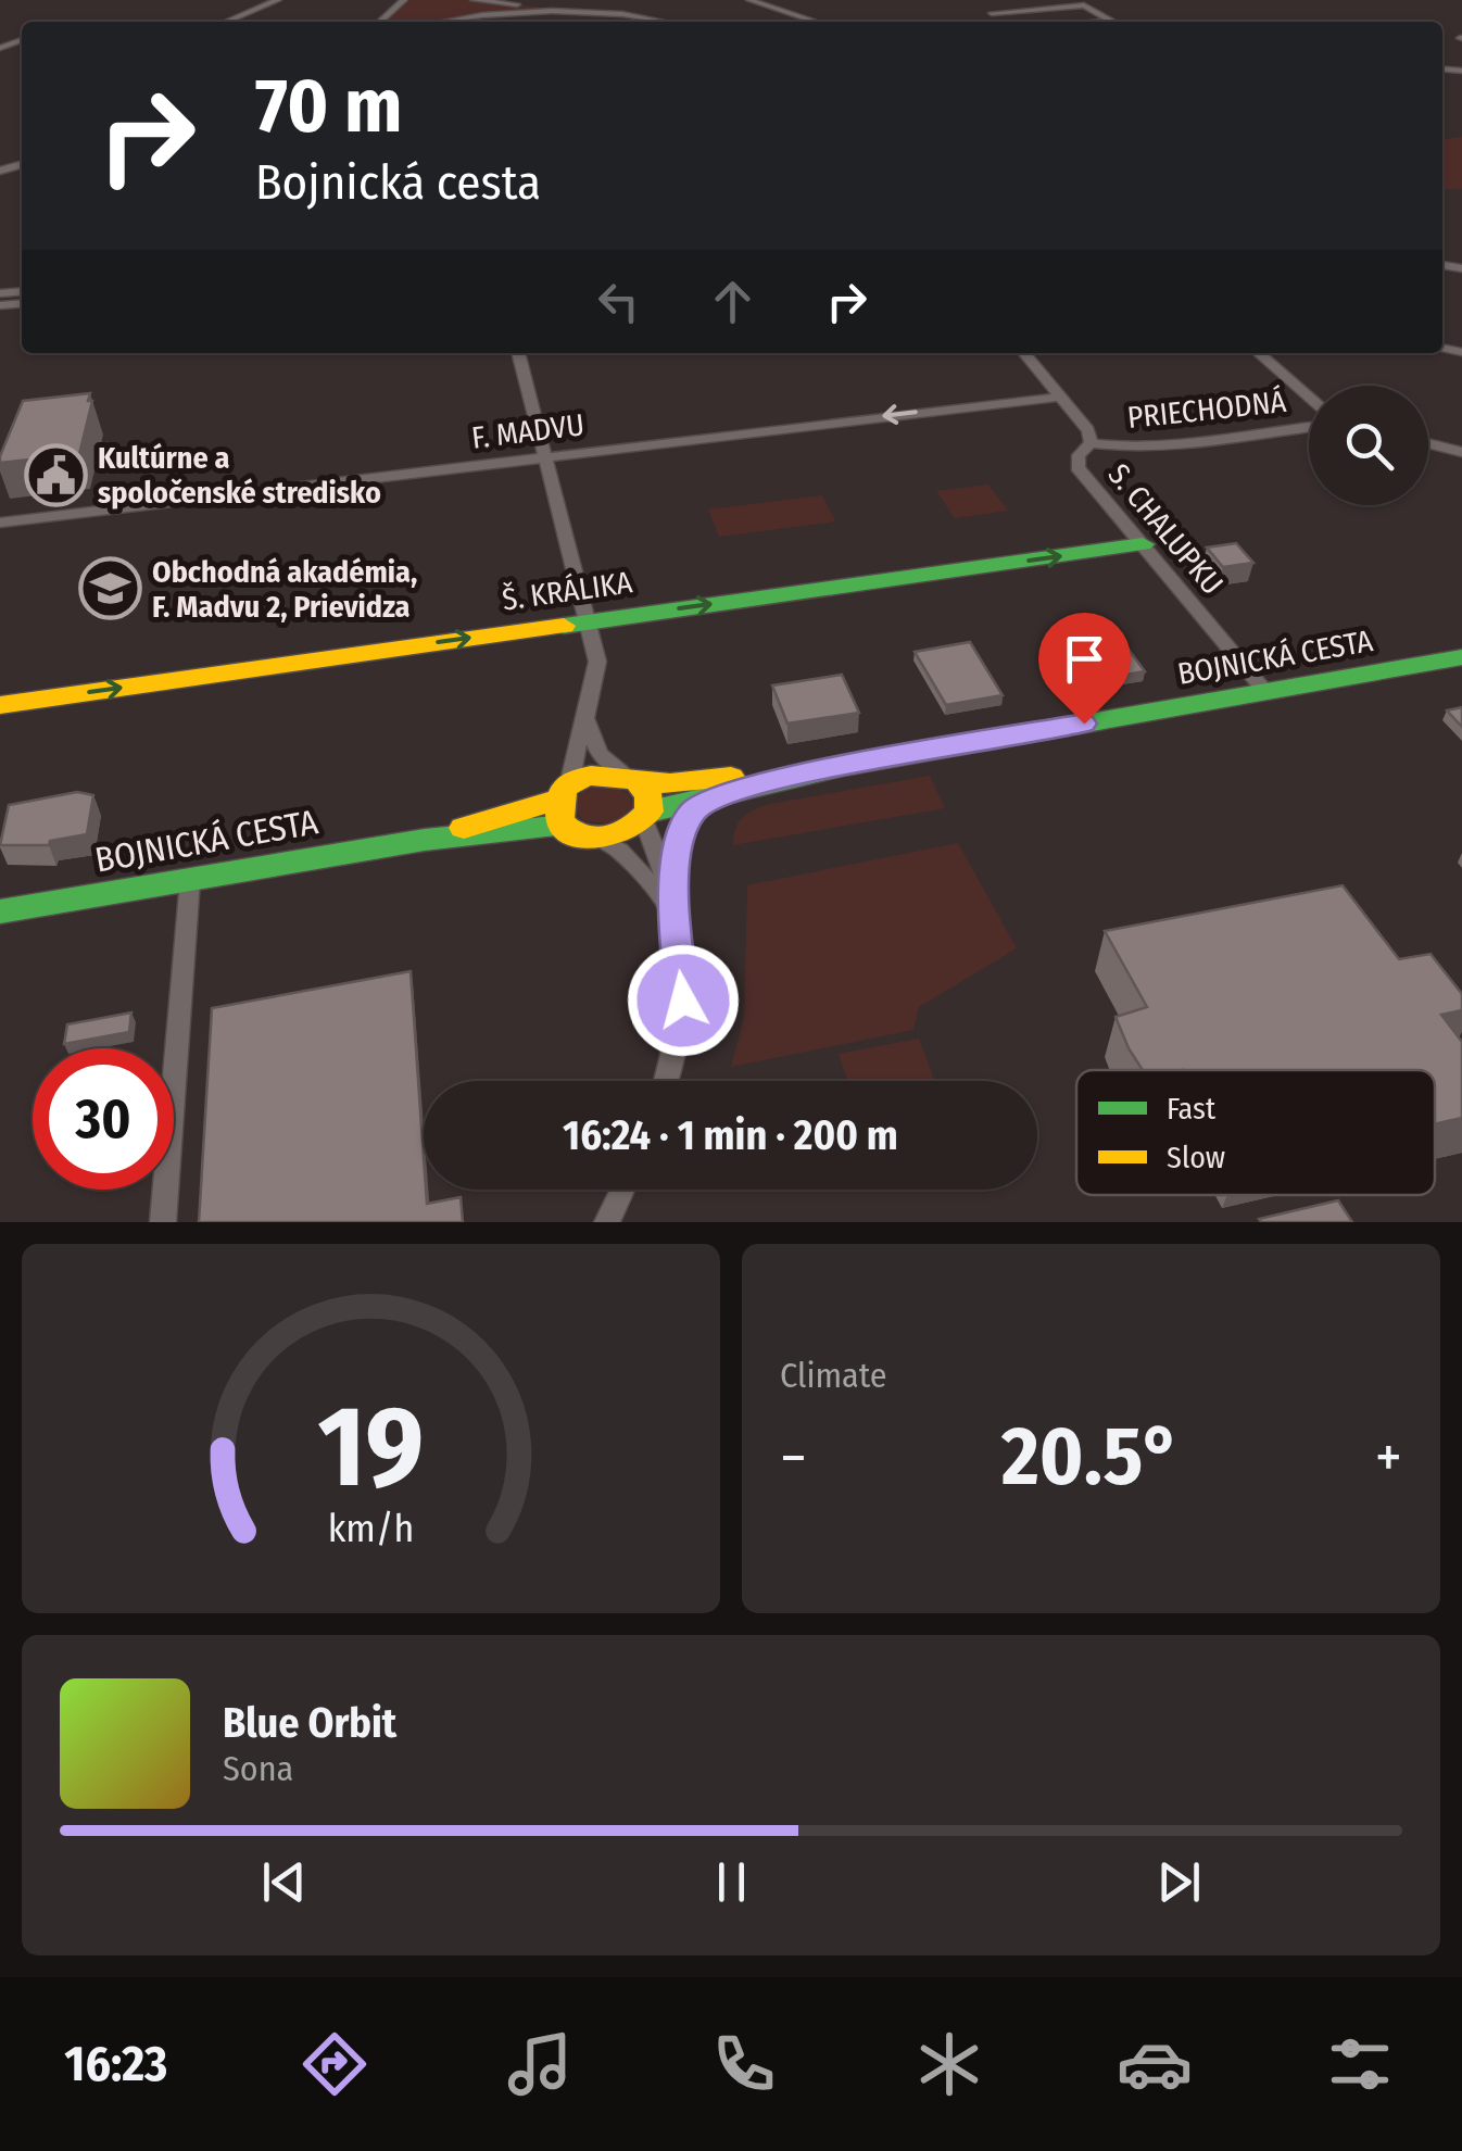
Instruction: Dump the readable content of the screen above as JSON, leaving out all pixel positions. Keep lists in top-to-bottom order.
{
  "streets": {
    "street": [
      "PRIECHODNÁ",
      "F. MADVU",
      "S. CHALUPKU",
      "Š. KRÁLIKA",
      "BOJNICKÁ CESTA"
    ]
  },
  "crossings": [
    ["PRIECHODNÁ", "S. CHALUPKU"],
    ["F. MADVU", "S. CHALUPKU"],
    ["S. CHALUPKU", "Š. KRÁLIKA"],
    ["S. CHALUPKU", "BOJNICKÁ CESTA"]
  ],
  "one_way": ["F. MADVU", "Š. KRÁLIKA"],
  "places": {
    "public building": ["Kultúrne a spoločenské stredisko"],
    "school or university": ["Obchodná akadémia, F. Madvu 2, Prievidza"]
  },
  "legend": ["Fast", "Slow"],
  "page": {
    "turn": ["70 m", "Bojnická cesta"],
    "limit": "30",
    "trip": "16:24 · 1 min · 200 m",
    "tile": "Climate",
    "heat": ["−", "20.5°", "+"],
    "song": ["Blue Orbit", "Sona"],
    "tabs": "16:23",
    "gauge": ["19", "km/h"]
  }
}
